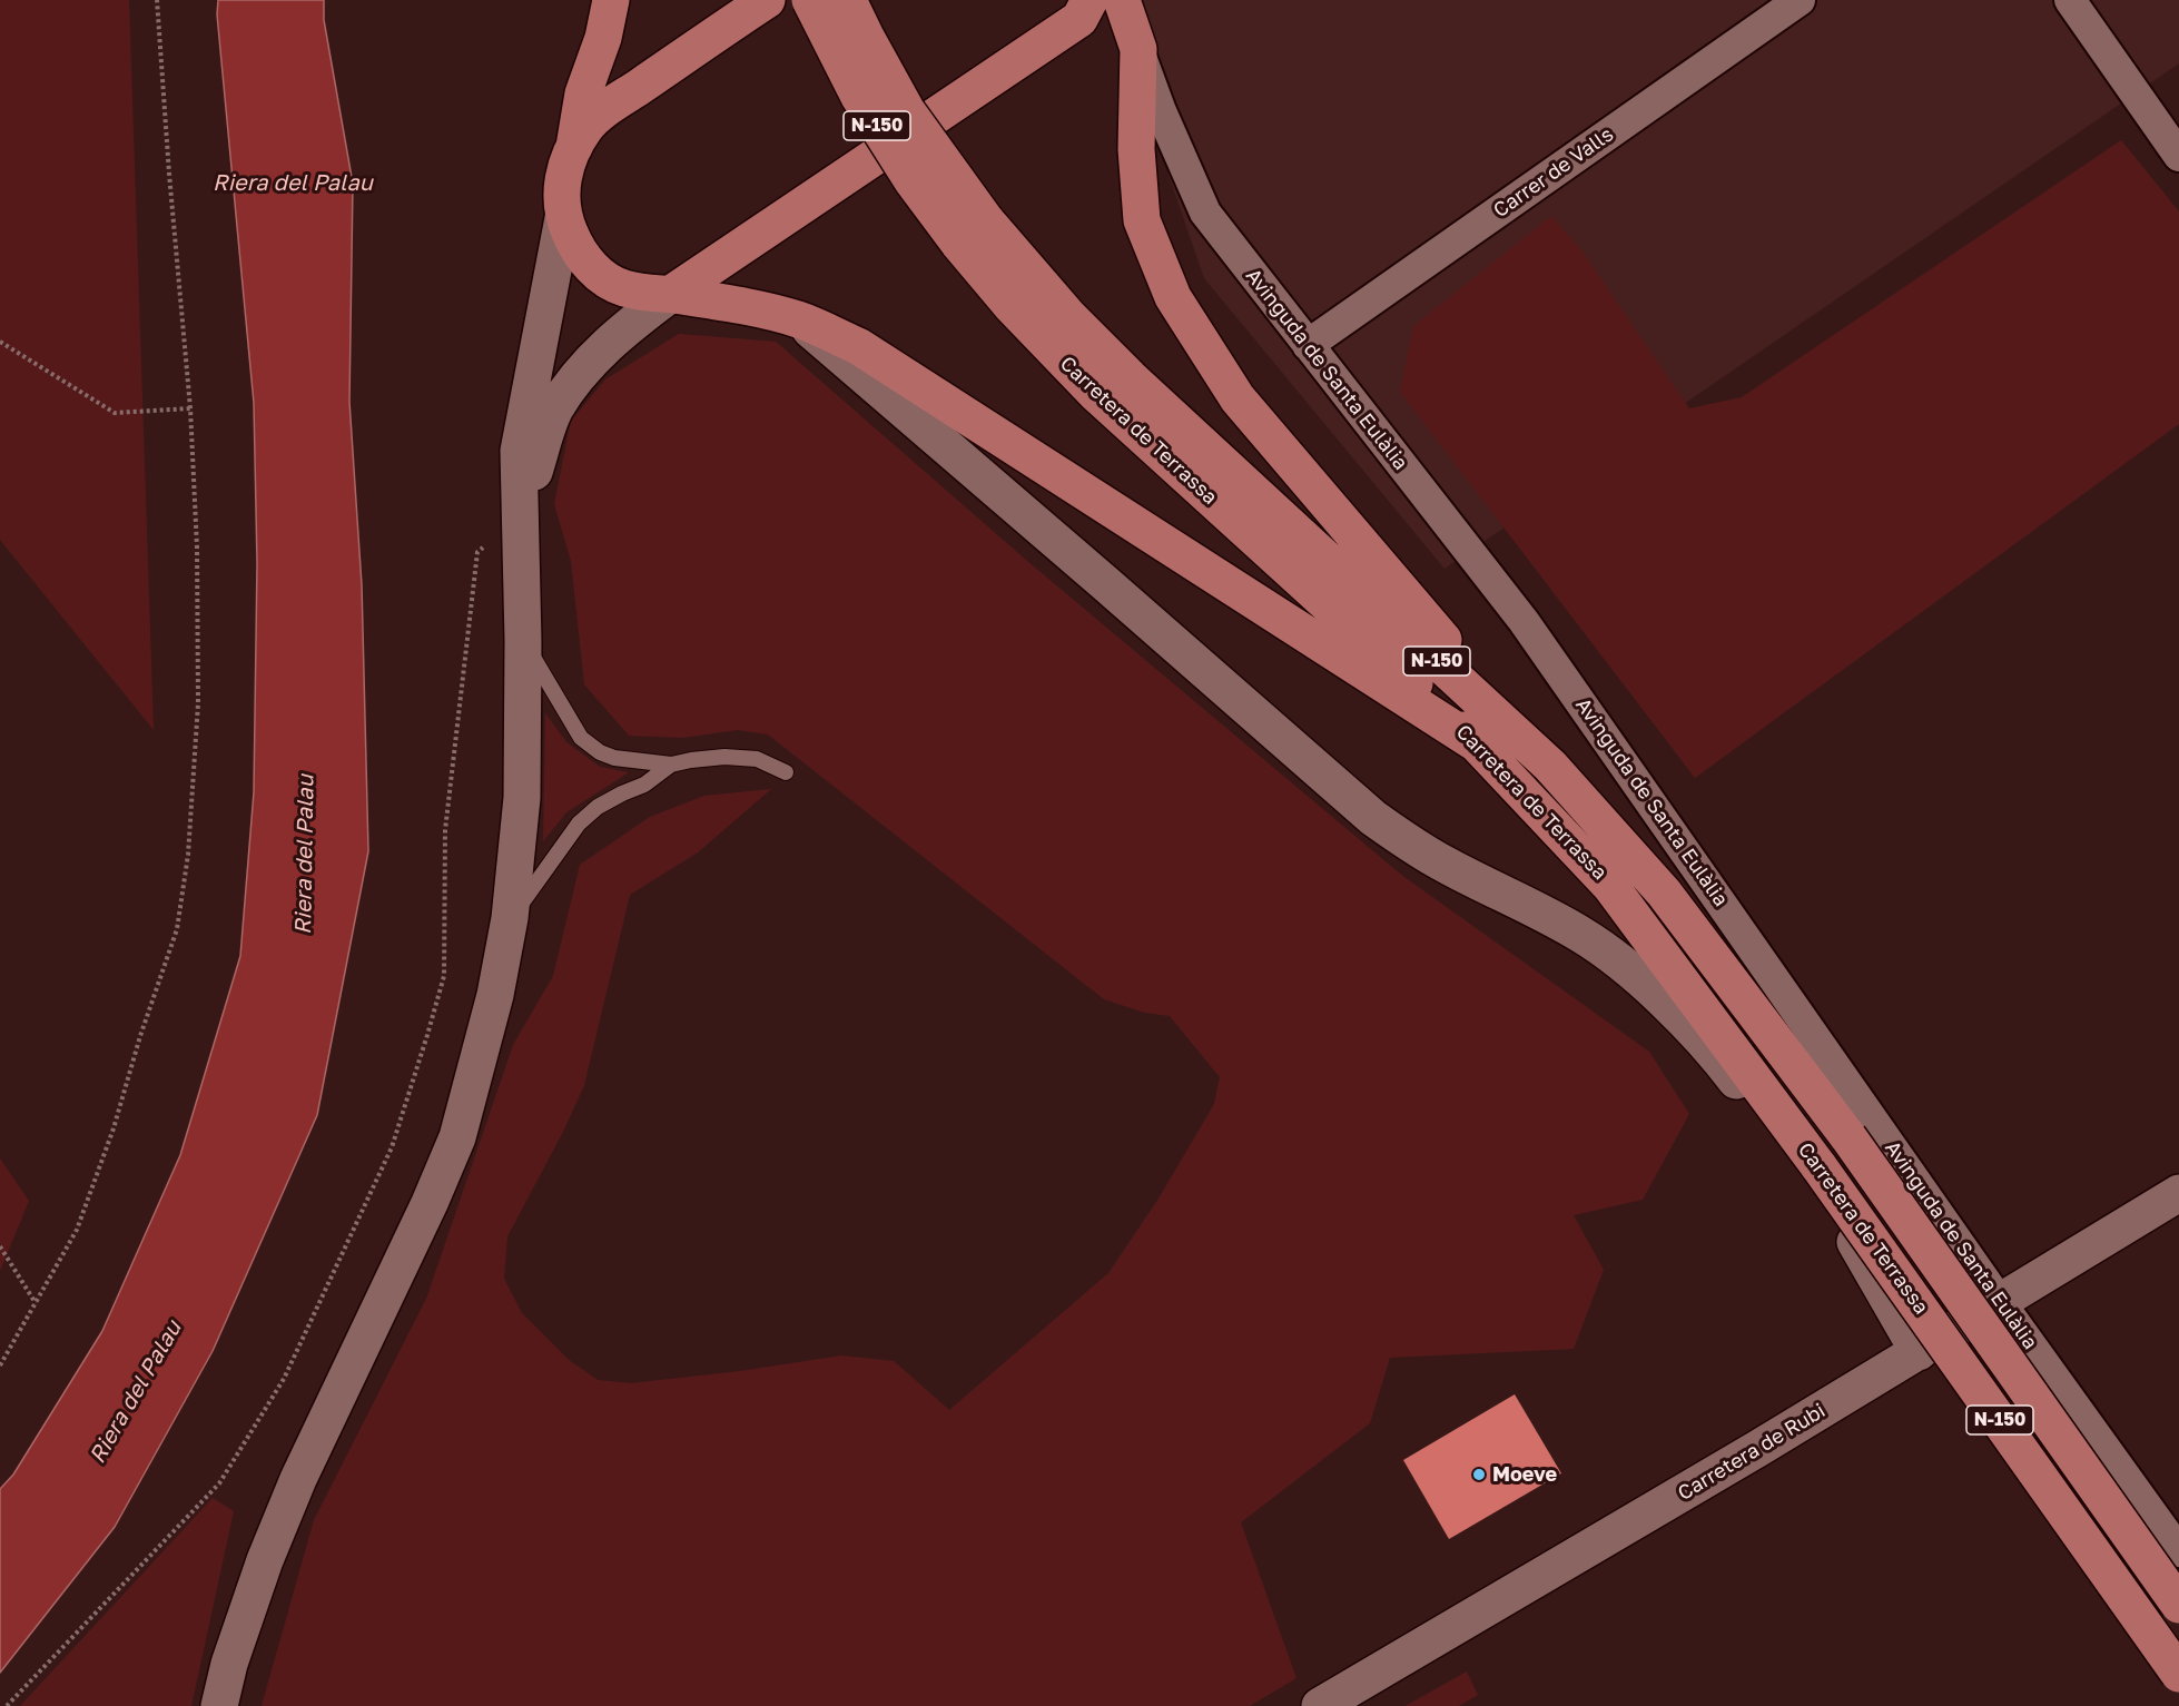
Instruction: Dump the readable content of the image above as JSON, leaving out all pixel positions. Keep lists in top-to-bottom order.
{
  "streets": {
    "main road": ["N-150", "Carretera de Terrassa"],
    "street": ["Carrer de Valls", "Avinguda de Santa Eulàlia", "Carretera de Rubi"]
  },
  "crossings": [
    ["Carrer de Valls", "Avinguda de Santa Eulàlia"],
    ["Avinguda de Santa Eulàlia", "Carretera de Rubi"]
  ],
  "water": ["Riera del Palau"],
  "places": ["Moeve"]
}
